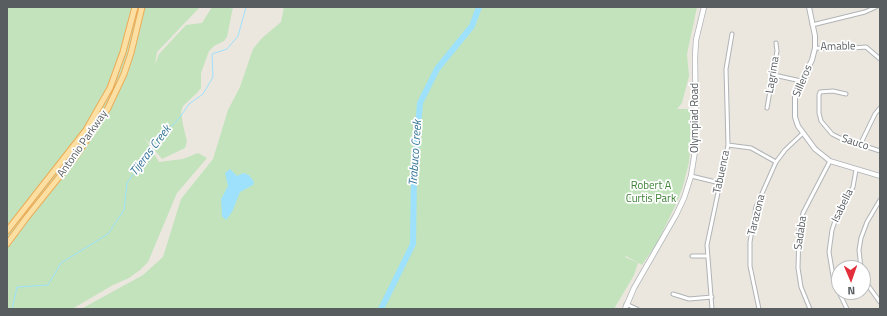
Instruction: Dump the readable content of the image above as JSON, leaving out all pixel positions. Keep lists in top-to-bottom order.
{
  "streets": {
    "main road": ["Olympiad Road", "Antonio Parkway"],
    "street": [
      "Amable",
      "Lagrima",
      "Silleros",
      "Sauco",
      "Tabuenca",
      "Isabella",
      "Tarazona",
      "Sadaba"
    ]
  },
  "crossings": [
    ["Amable", "Silleros"],
    ["Silleros", "Isabella"],
    ["Silleros", "Tarazona"],
    ["Silleros", "Sadaba"]
  ],
  "water": ["Tijeras Creek", "Trabuco Creek"],
  "parks": ["Robert A Curtis Park"],
  "north": "bottom"
}
